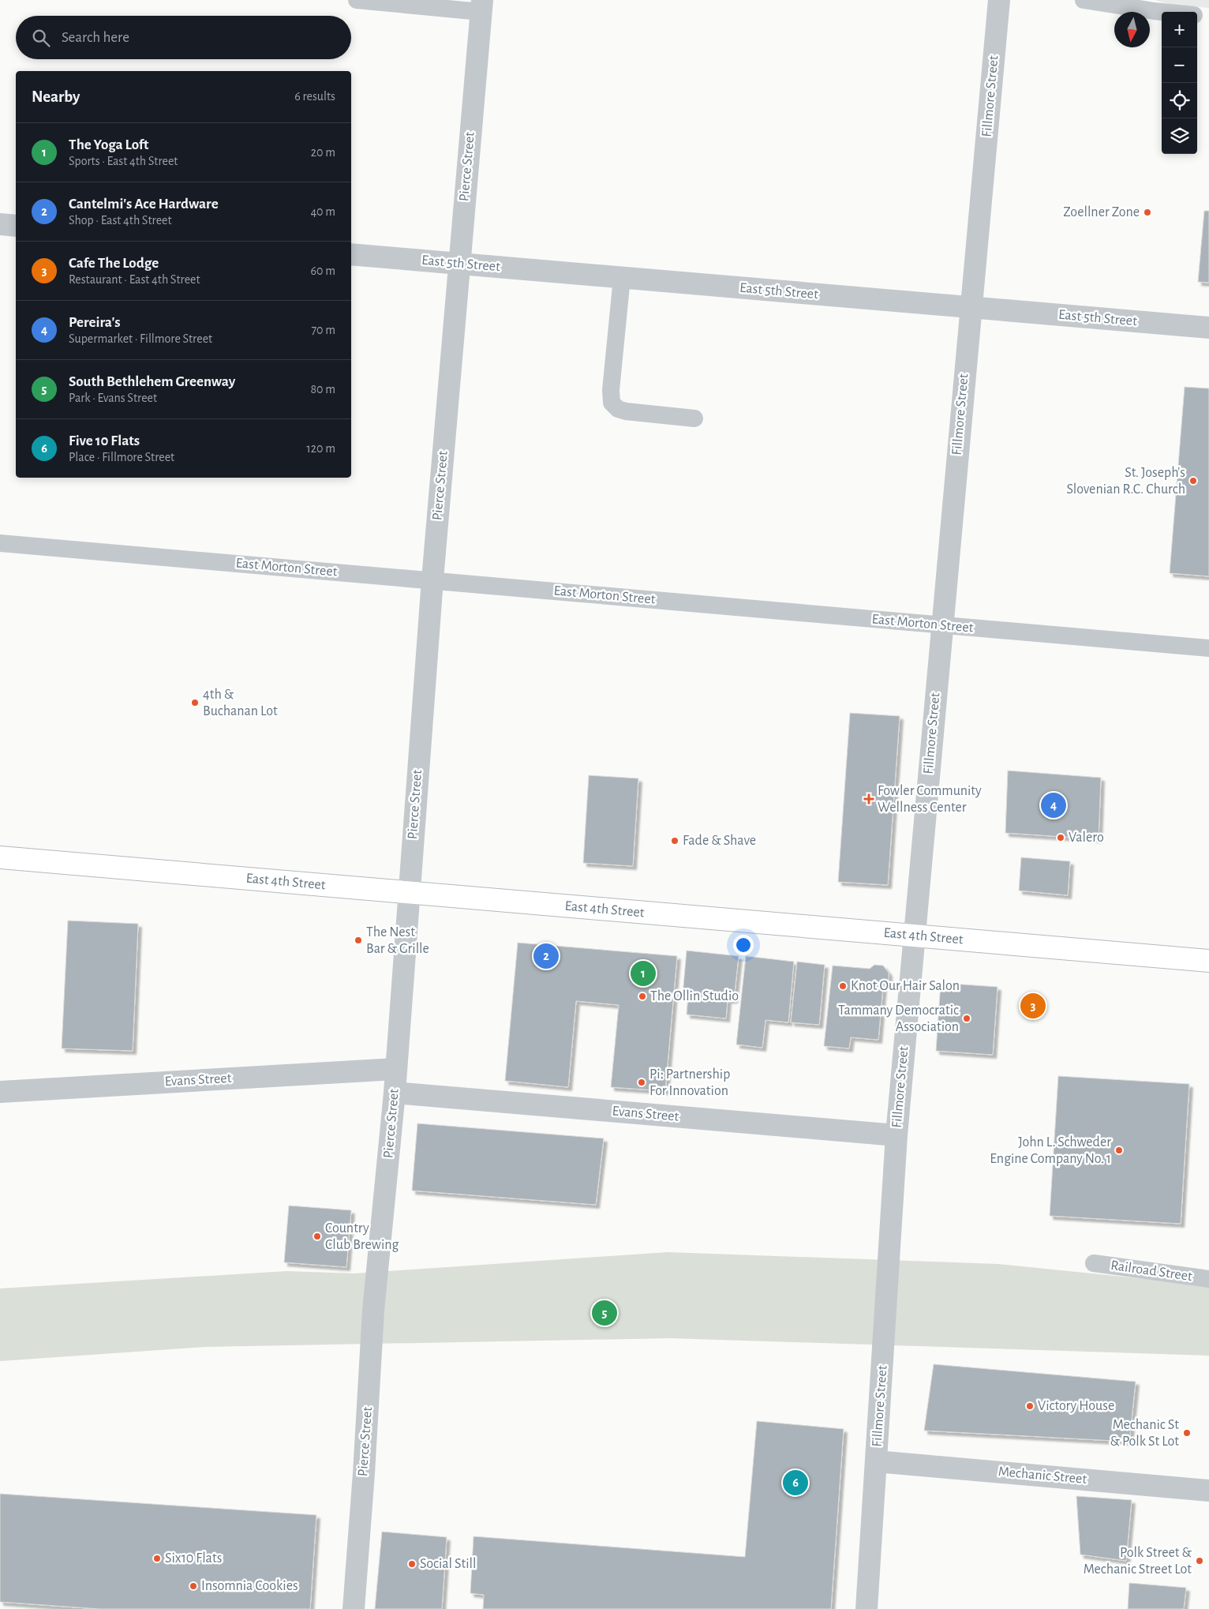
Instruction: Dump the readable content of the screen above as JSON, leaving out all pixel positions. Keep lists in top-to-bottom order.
{
  "streets": {
    "main road": ["East 4th Street"],
    "street": [
      "Fillmore Street",
      "Pierce Street",
      "East 5th Street",
      "Evans Street",
      "Mechanic Street"
    ],
    "lane": ["East Morton Street", "Railroad Street"]
  },
  "crossings": [
    ["Fillmore Street", "East 5th Street"],
    ["Fillmore Street", "East Morton Street"],
    ["Fillmore Street", "East 4th Street"],
    ["Fillmore Street", "Evans Street"],
    ["Fillmore Street", "Mechanic Street"],
    ["Pierce Street", "East 5th Street"],
    ["Pierce Street", "East Morton Street"],
    ["Pierce Street", "East 4th Street"],
    ["Pierce Street", "Evans Street"]
  ],
  "places": {
    "other": [
      "Zoellner Zone",
      "St. Joseph's Slovenian R.C. Church",
      "4th & Buchanan Lot",
      "Valero",
      "Fade & Shave",
      "The Nest Bar & Grille",
      "Knot Our Hair Salon",
      "The Ollin Studio",
      "Tammany Democratic Association",
      "Pi: Partnership For Innovation",
      "John L. Schweder Engine Company No. 1",
      "Country Club Brewing",
      "Victory House",
      "Mechanic St & Polk St Lot",
      "Six10 Flats",
      "Polk Street & Mechanic Street Lot",
      "Social Still",
      "Insomnia Cookies"
    ],
    "health": ["Fowler Community Wellness Center"]
  },
  "north": "bottom",
  "page": {
    "map_buttons": ["+", "−"],
    "search": "Search here",
    "heading": ["Nearby", "6 results"],
    "list": [
      {
        "mark": "1",
        "name": "The Yoga Loft",
        "note": "Sports · East 4th Street",
        "value": "20 m"
      },
      {
        "mark": "2",
        "name": "Cantelmi's Ace Hardware",
        "note": "Shop · East 4th Street",
        "value": "40 m"
      },
      {
        "mark": "3",
        "name": "Cafe The Lodge",
        "note": "Restaurant · East 4th Street",
        "value": "60 m"
      },
      {
        "mark": "4",
        "name": "Pereira's",
        "note": "Supermarket · Fillmore Street",
        "value": "70 m"
      },
      {
        "mark": "5",
        "name": "South Bethlehem Greenway",
        "note": "Park · Evans Street",
        "value": "80 m"
      },
      {
        "mark": "6",
        "name": "Five 10 Flats",
        "note": "Place · Fillmore Street",
        "value": "120 m"
      }
    ],
    "pins": [
      "4",
      "2",
      "1",
      "3",
      "5",
      "6"
    ]
  }
}
